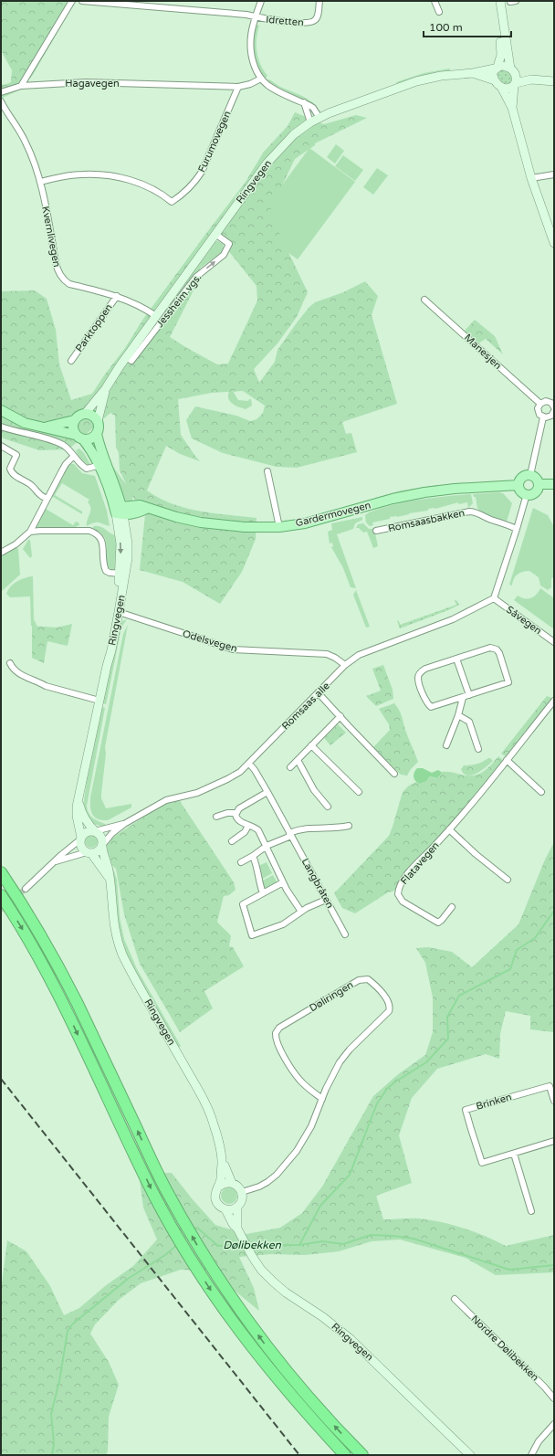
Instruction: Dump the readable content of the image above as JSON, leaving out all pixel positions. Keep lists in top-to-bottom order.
{
  "streets": {
    "main road": ["Ringvegen", "Gardermovegen"],
    "street": [
      "Idretten",
      "Hagavegen",
      "Furumovegen",
      "Kvernlivegen",
      "Jessheim vgs.",
      "Parktoppen",
      "Manesjen",
      "Romsaasbakken",
      "Såvegen",
      "Odelsvegen",
      "Romsaas alle",
      "Flatavegen",
      "Langbråten",
      "Døliringen",
      "Brinken",
      "Nordre Dølibekken"
    ]
  },
  "crossings": [
    ["Hagavegen", "Furumovegen"],
    ["Furumovegen", "Kvernlivegen"],
    ["Ringvegen", "Kvernlivegen"],
    ["Ringvegen", "Jessheim vgs."],
    ["Ringvegen", "Gardermovegen"],
    ["Ringvegen", "Odelsvegen"],
    ["Ringvegen", "Romsaas alle"],
    ["Ringvegen", "Døliringen"],
    ["Kvernlivegen", "Parktoppen"],
    ["Såvegen", "Romsaas alle"],
    ["Odelsvegen", "Romsaas alle"],
    ["Romsaas alle", "Langbråten"]
  ],
  "one_way": ["Jessheim vgs."],
  "water": ["Dølibekken"],
  "scale_bar": "100 m"
}
